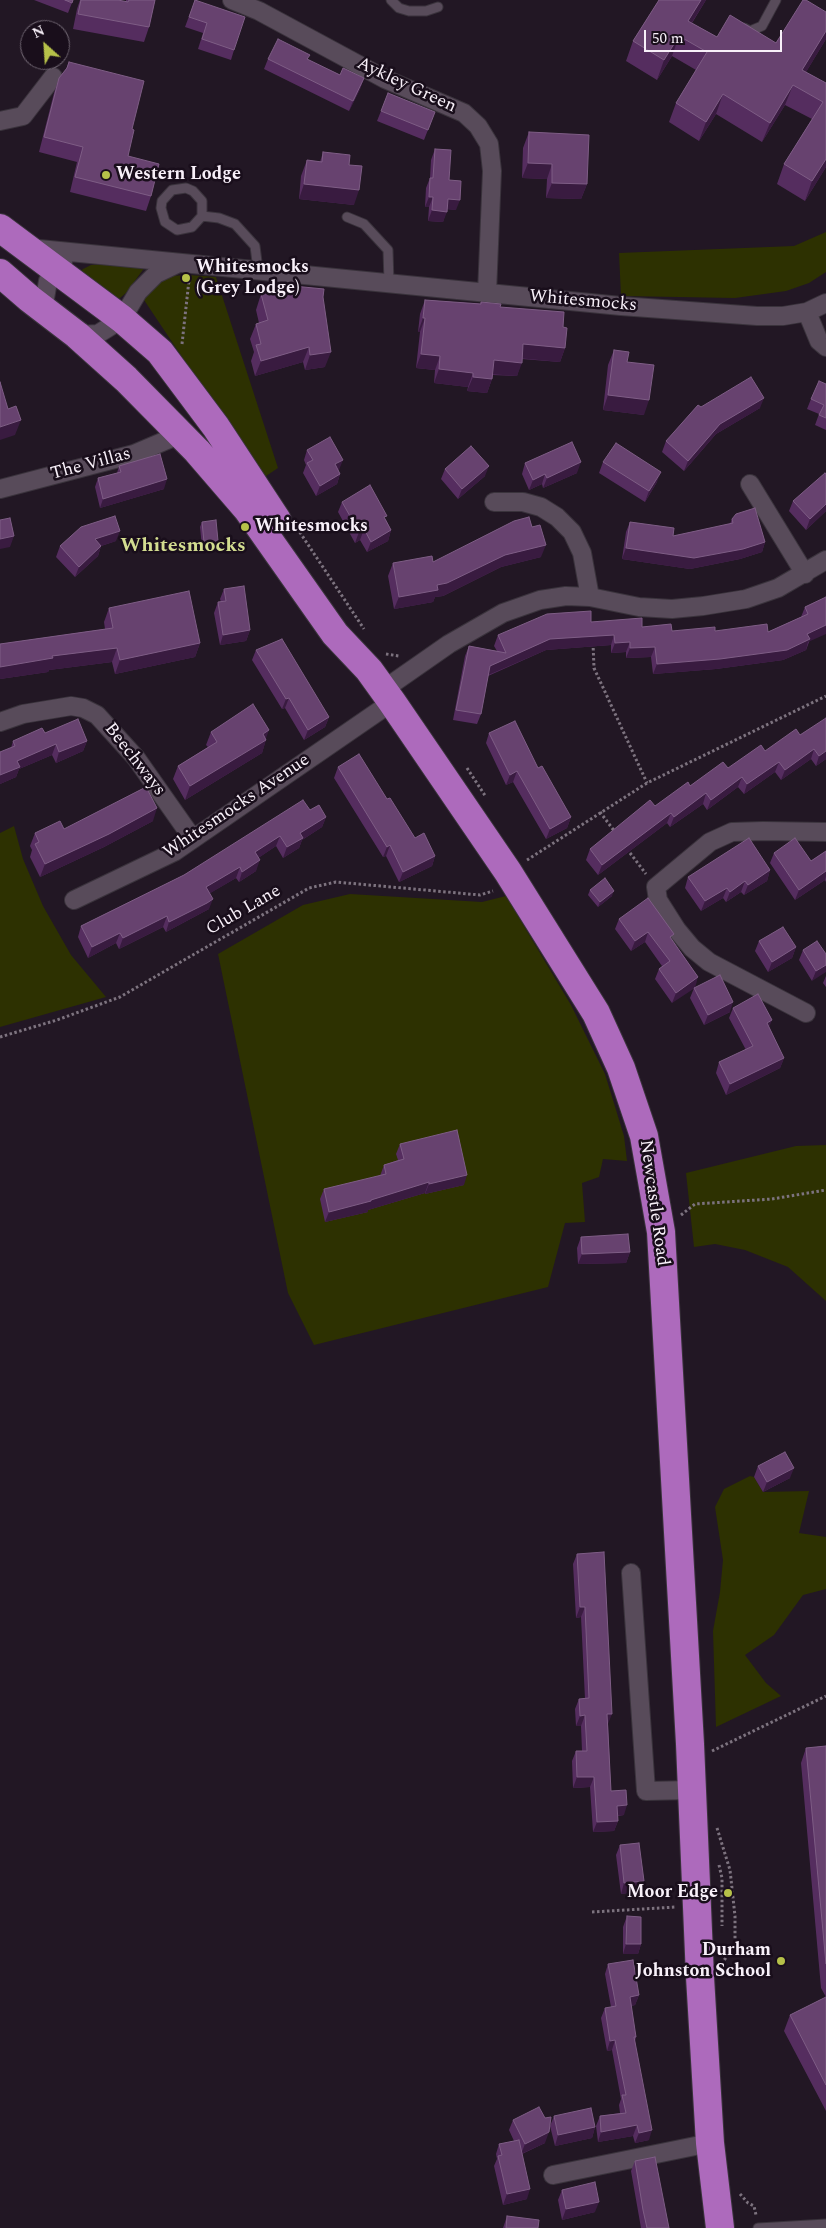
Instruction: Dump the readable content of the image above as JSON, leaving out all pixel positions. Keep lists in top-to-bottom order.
{
  "streets": {
    "highway": ["Newcastle Road"],
    "street": [
      "Aykley Green",
      "Whitesmocks",
      "The Villas",
      "Beechways",
      "Whitesmocks Avenue"
    ],
    "path": ["Club Lane"]
  },
  "crossings": [
    ["Aykley Green", "Whitesmocks"],
    ["Beechways", "Whitesmocks Avenue"],
    ["Club Lane", "Newcastle Road"]
  ],
  "districts": ["Whitesmocks"],
  "places": [
    "Western Lodge",
    "Whitesmocks (Grey Lodge)",
    "Whitesmocks",
    "Moor Edge",
    "Durham Johnston School"
  ],
  "scale_bar": "50 m",
  "north": "top left"
}
